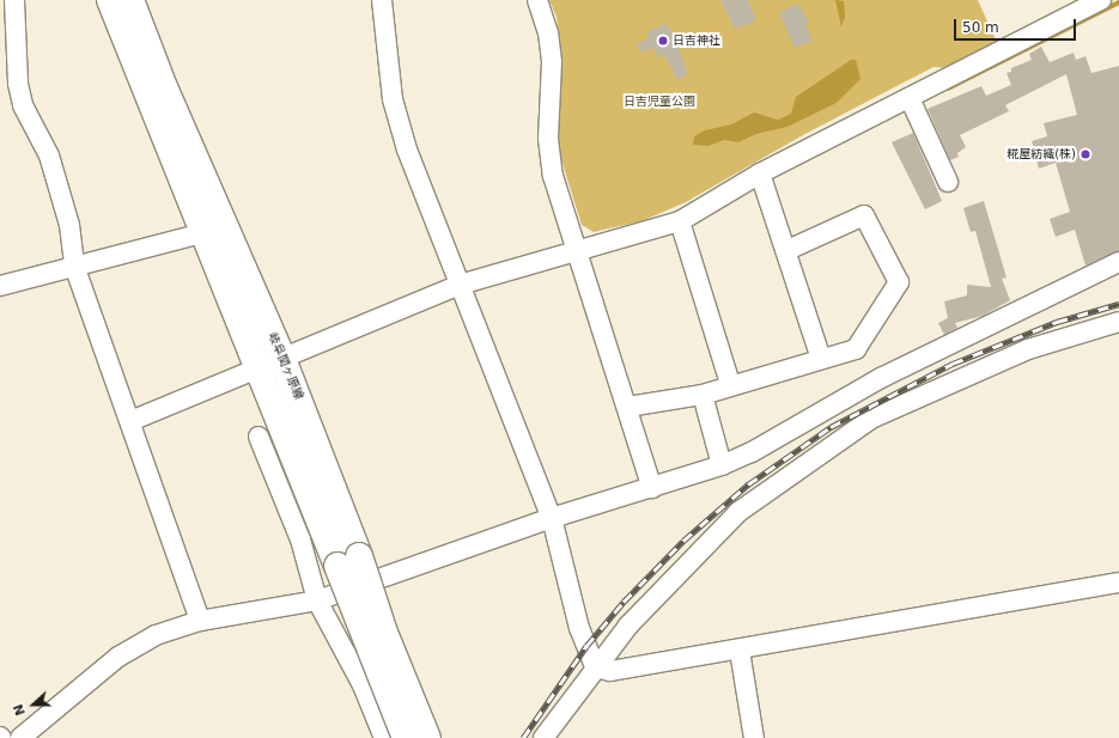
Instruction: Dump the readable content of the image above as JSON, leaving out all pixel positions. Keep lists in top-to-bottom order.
{
  "streets": {
    "main road": ["岐阜関ヶ原線"]
  },
  "parks": ["日吉児童公園"],
  "places": ["日吉神社", "糀屋紡織(株)"],
  "scale_bar": "50 m",
  "north": "left"
}
